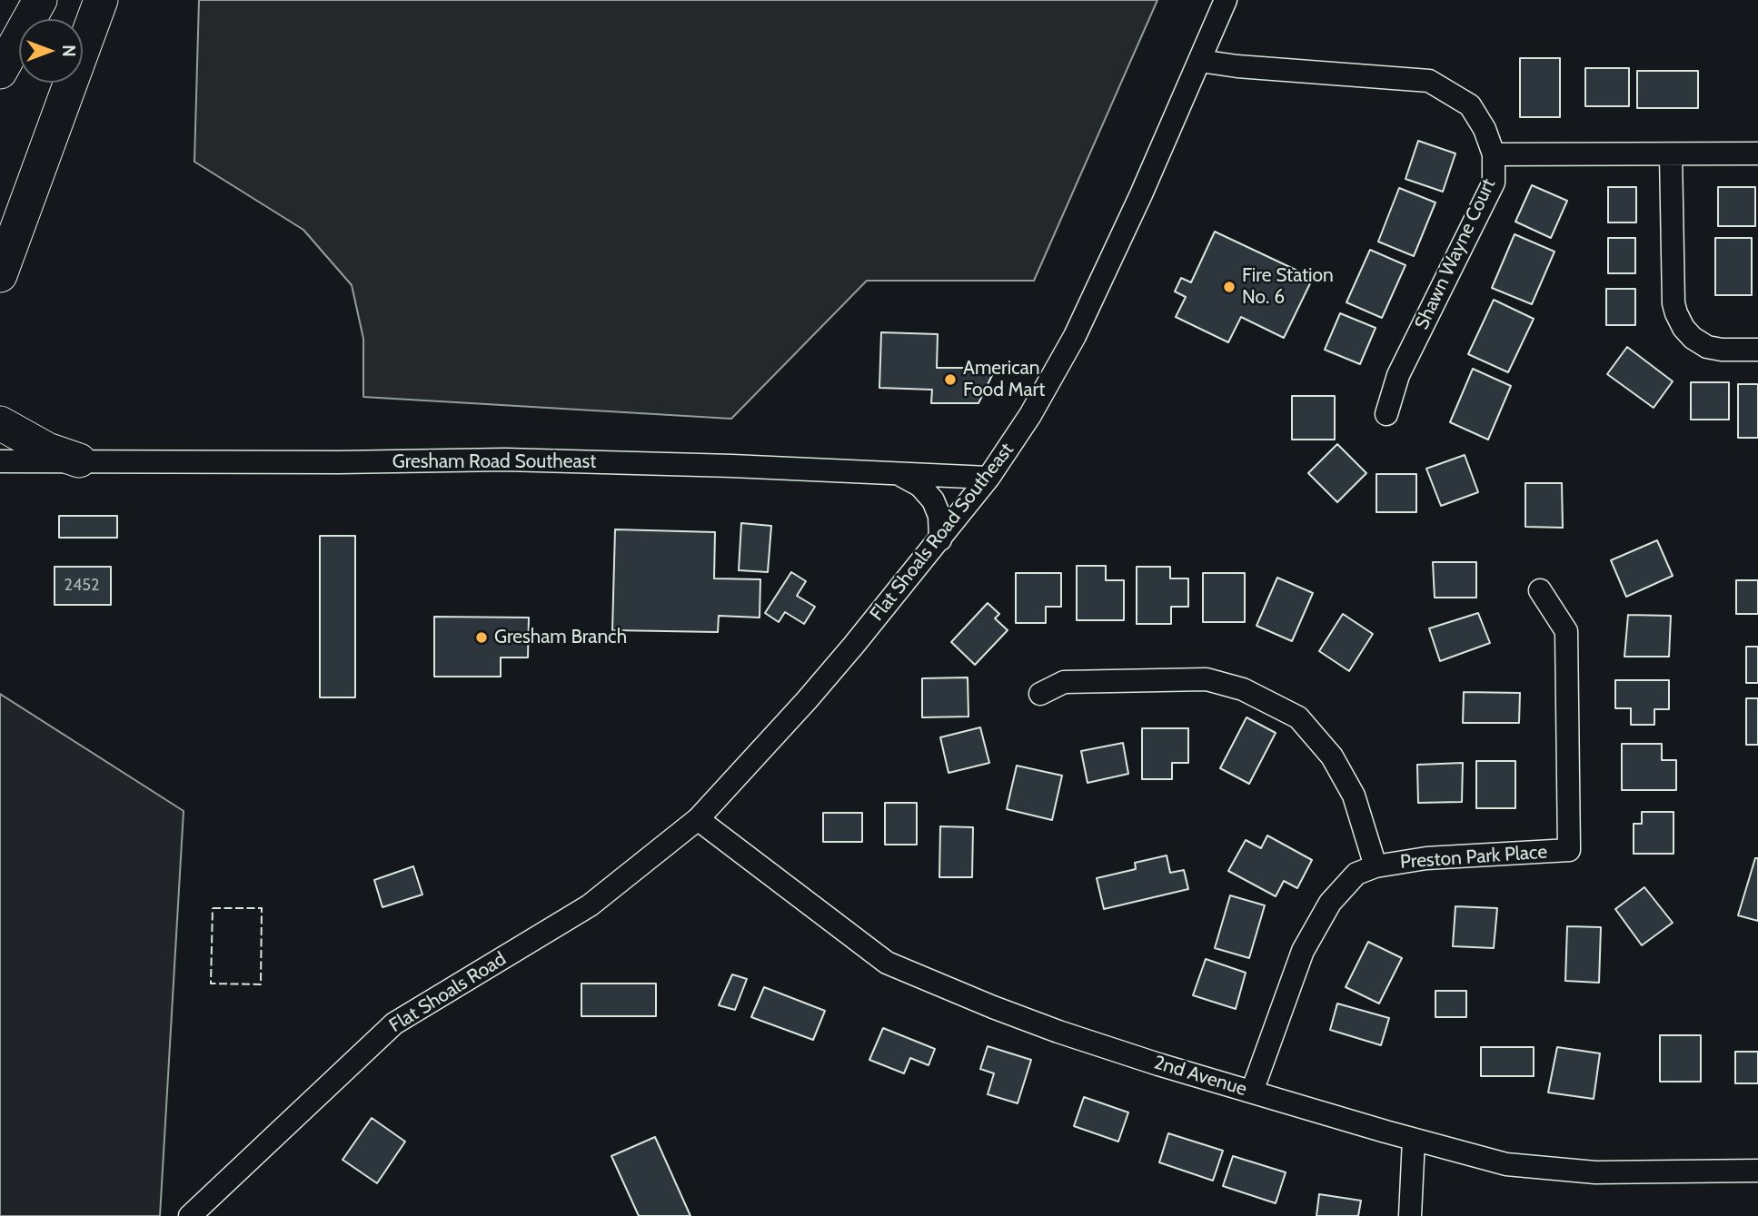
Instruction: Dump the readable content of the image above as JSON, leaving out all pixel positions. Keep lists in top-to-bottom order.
{
  "streets": {
    "street": [
      "Shawn Wayne Court",
      "Gresham Road Southeast",
      "Flat Shoals Road Southeast",
      "Preston Park Place",
      "Flat Shoals Road",
      "2nd Avenue"
    ]
  },
  "crossings": [
    ["Shawn Wayne Court", "Flat Shoals Road Southeast"],
    ["Gresham Road Southeast", "Flat Shoals Road Southeast"],
    ["Flat Shoals Road Southeast", "Flat Shoals Road"],
    ["Flat Shoals Road Southeast", "2nd Avenue"],
    ["Preston Park Place", "2nd Avenue"],
    ["Flat Shoals Road", "2nd Avenue"]
  ],
  "places": ["Fire Station No. 6", "American Food Mart", "Gresham Branch"],
  "house_numbers": ["2452"],
  "north": "right"
}
